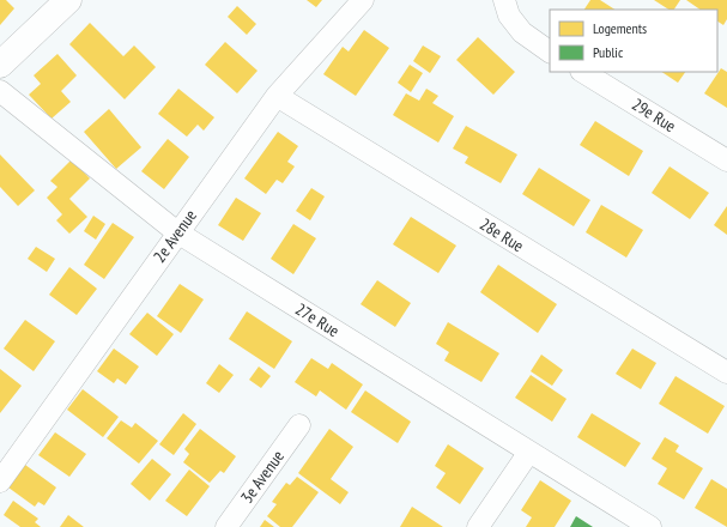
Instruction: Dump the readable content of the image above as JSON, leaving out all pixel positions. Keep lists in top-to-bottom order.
{
  "streets": {
    "street": [
      "29e Rue",
      "28e Rue",
      "2e Avenue",
      "27e Rue",
      "3e Avenue"
    ]
  },
  "crossings": [
    ["28e Rue", "2e Avenue"],
    ["2e Avenue", "27e Rue"]
  ],
  "legend": ["Logements", "Public"]
}
